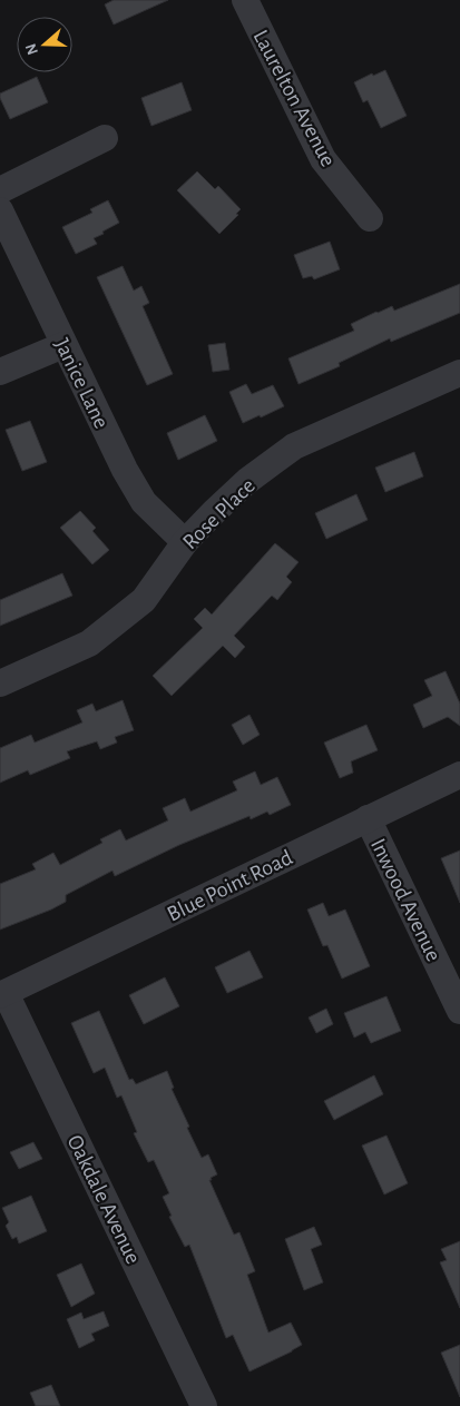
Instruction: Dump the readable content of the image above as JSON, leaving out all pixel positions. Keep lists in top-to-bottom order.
{
  "streets": {
    "street": [
      "Laurelton Avenue",
      "Janice Lane",
      "Rose Place",
      "Blue Point Road",
      "Inwood Avenue",
      "Oakdale Avenue"
    ]
  },
  "crossings": [
    ["Janice Lane", "Rose Place"],
    ["Blue Point Road", "Inwood Avenue"],
    ["Blue Point Road", "Oakdale Avenue"]
  ],
  "north": "left"
}
